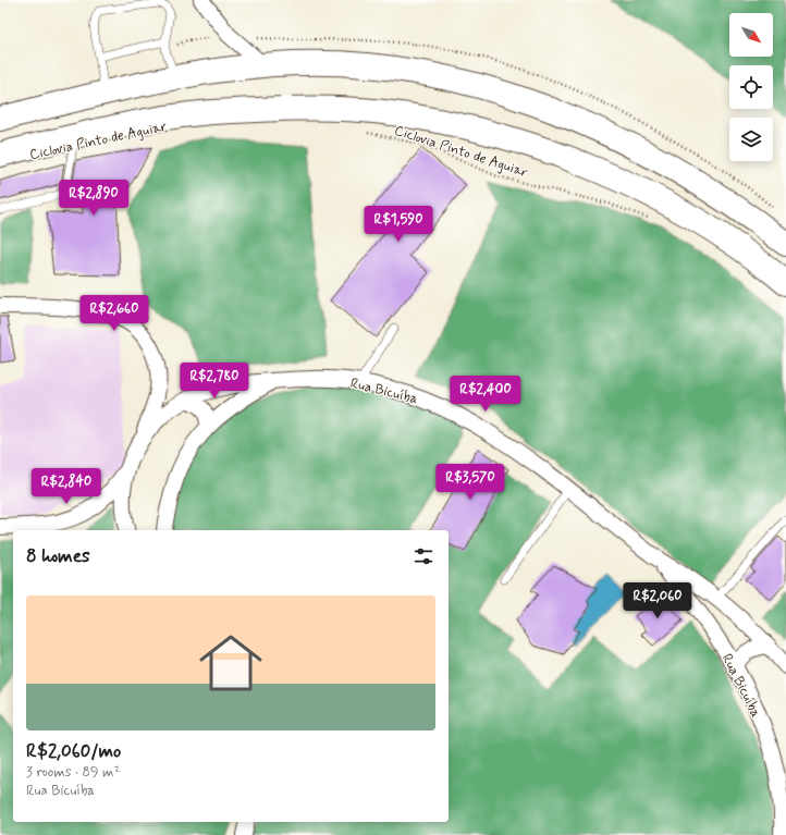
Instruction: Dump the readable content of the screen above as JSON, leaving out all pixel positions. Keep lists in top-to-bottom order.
{
  "streets": {
    "street": ["Rua Bicuíba"],
    "path": ["Ciclovia Pinto de Aguiar"]
  },
  "north": "bottom right",
  "page": {
    "price": [
      "R$2,890",
      "R$1,590",
      "R$2,660",
      "R$2,780",
      "R$2,400",
      "R$3,570",
      "R$2,840",
      "R$2,060"
    ],
    "heading": "8 homes",
    "list": [
      {
        "name": "R$2,060/mo",
        "note": "3 rooms · 89 m² · Rua Bicuíba"
      }
    ]
  }
}
